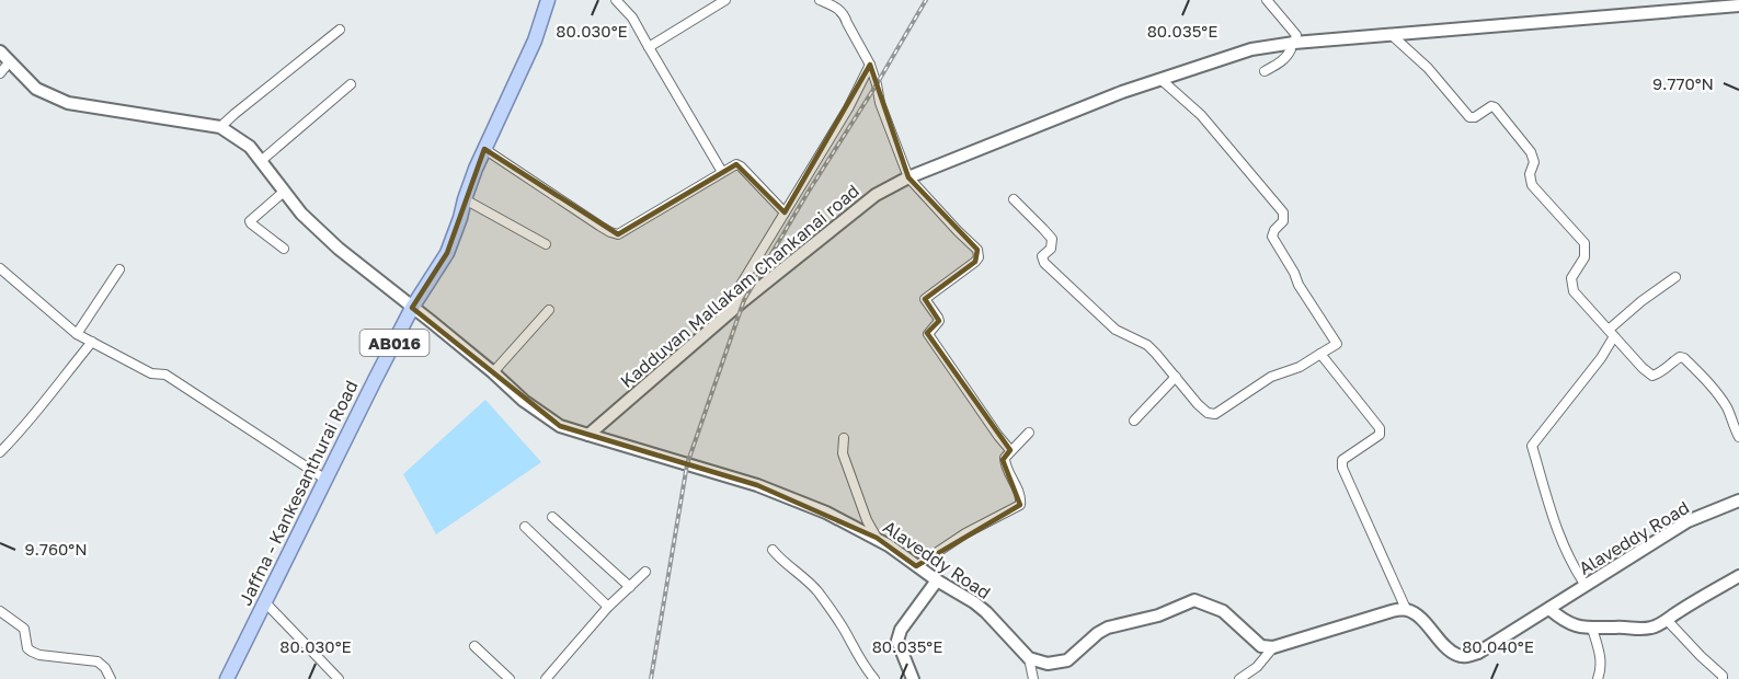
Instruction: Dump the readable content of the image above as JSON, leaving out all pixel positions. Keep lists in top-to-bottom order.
{
  "streets": {
    "main road": [
      "Kadduvan Mallakam Chankanai road",
      "AB016",
      "Jaffna - Kankesanthurai Road",
      "Alaveddy Road"
    ]
  },
  "crossings": [
    ["Kadduvan Mallakam Chankanai road", "Alaveddy Road"]
  ],
  "coordinates": [
    "80.030°E",
    "80.035°E",
    "9.770°N",
    "9.760°N",
    "80.040°E"
  ]
}
